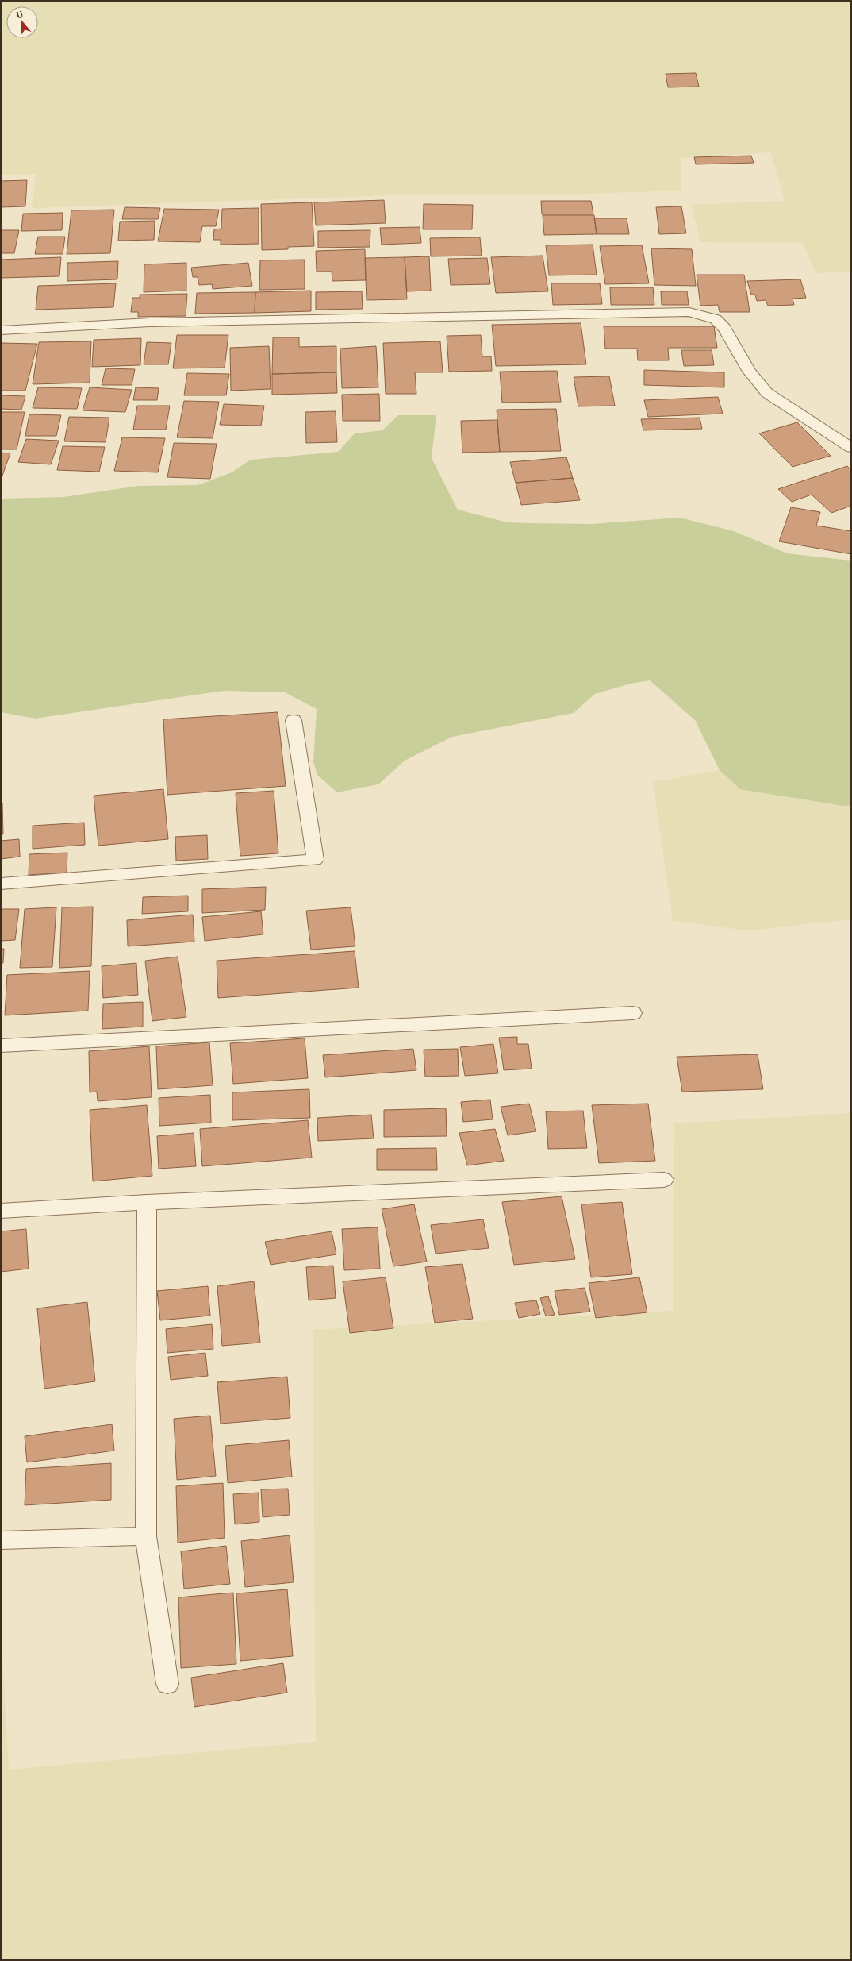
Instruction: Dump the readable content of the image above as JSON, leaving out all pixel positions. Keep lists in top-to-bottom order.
{
  "north": "top"
}
